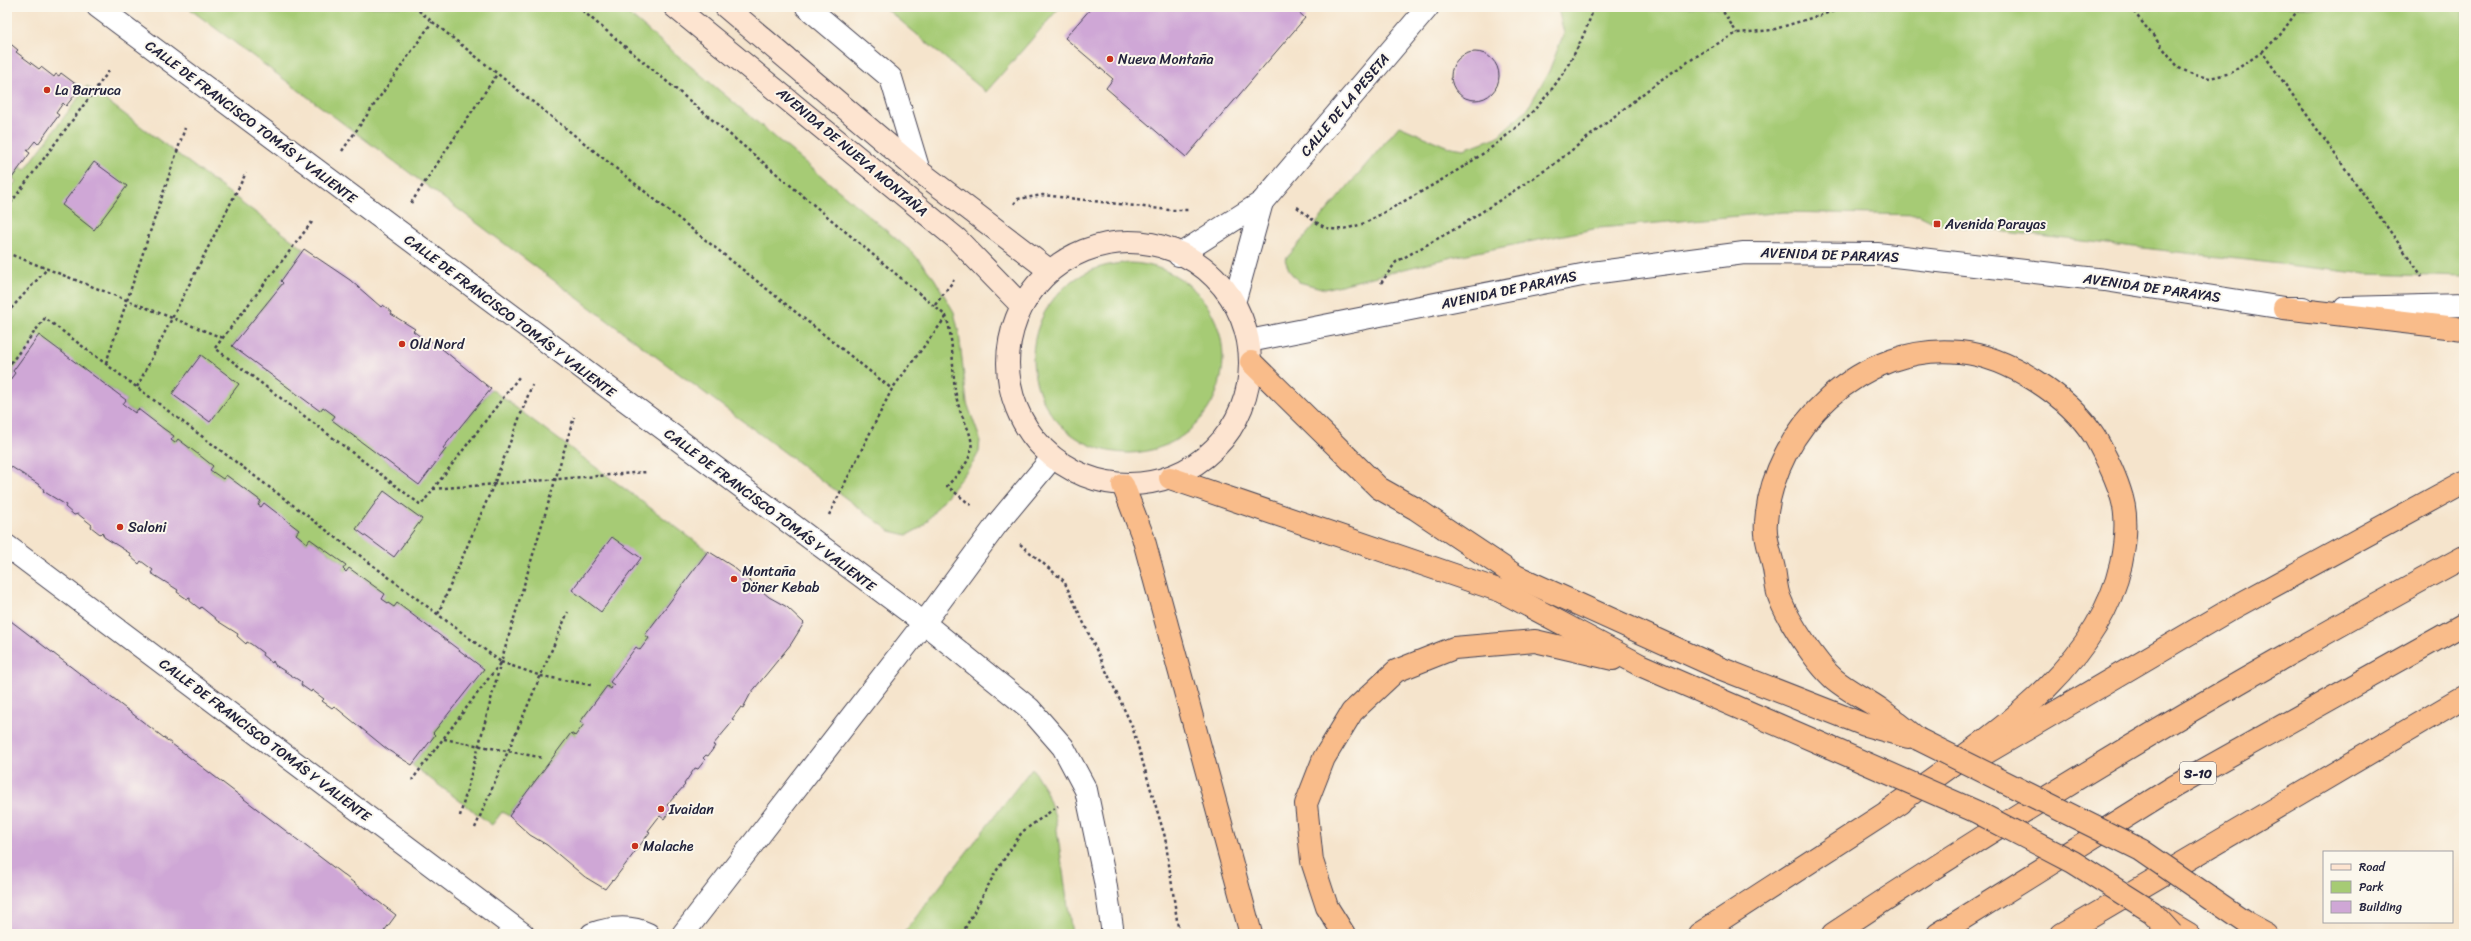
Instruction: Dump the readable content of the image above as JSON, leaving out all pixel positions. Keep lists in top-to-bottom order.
{
  "streets": {
    "highway": ["S-10"],
    "main road": ["AVENIDA DE NUEVA MONTAÑA"],
    "street": ["CALLE DE LA PESETA", "CALLE DE FRANCISCO TOMÁS Y VALIENTE", "AVENIDA DE PARAYAS"]
  },
  "places": {
    "other": [
      "Nueva Montaña",
      "La Barruca",
      "Old Nord",
      "Saloni",
      "Montaña Döner Kebab",
      "Ivaidan",
      "Malache"
    ],
    "transit": ["Avenida Parayas"]
  },
  "legend": ["Road", "Park", "Building"]
}
